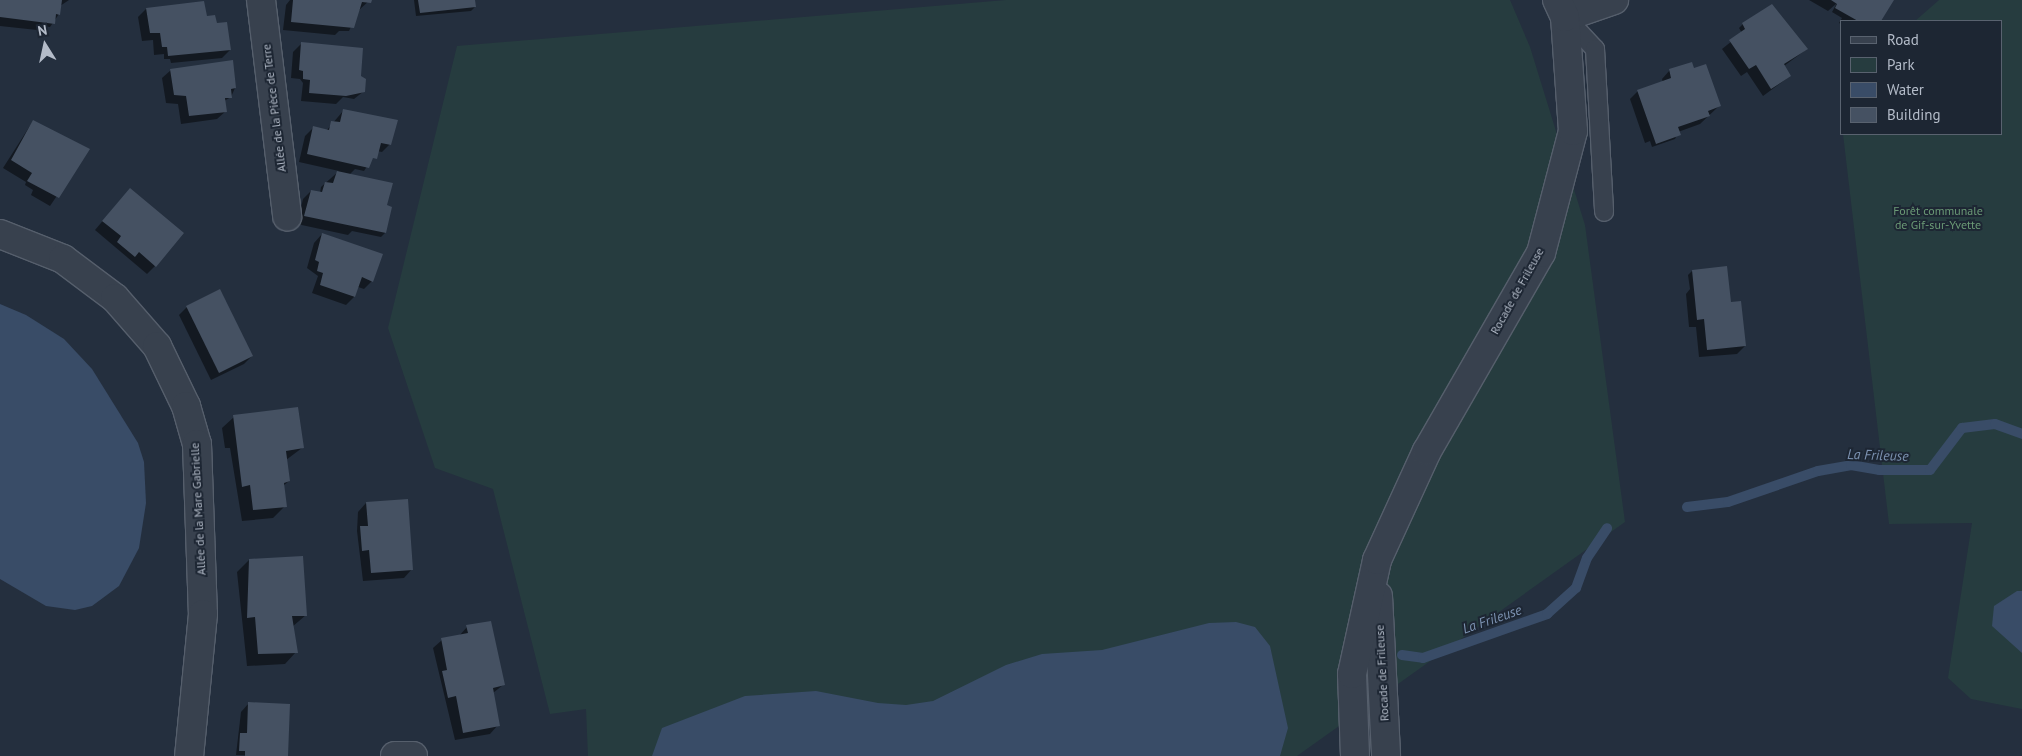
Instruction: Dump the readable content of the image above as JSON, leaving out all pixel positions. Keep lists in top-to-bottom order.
{
  "streets": {
    "street": ["Allée de la Pièce de Terre", "Rocade de Frileuse", "Allée de la Mare Gabrielle"]
  },
  "water": ["La Frileuse"],
  "parks": ["Forêt communale de Gif-sur-Yvette"],
  "legend": [
    "Road",
    "Park",
    "Water",
    "Building"
  ],
  "north": "top"
}
